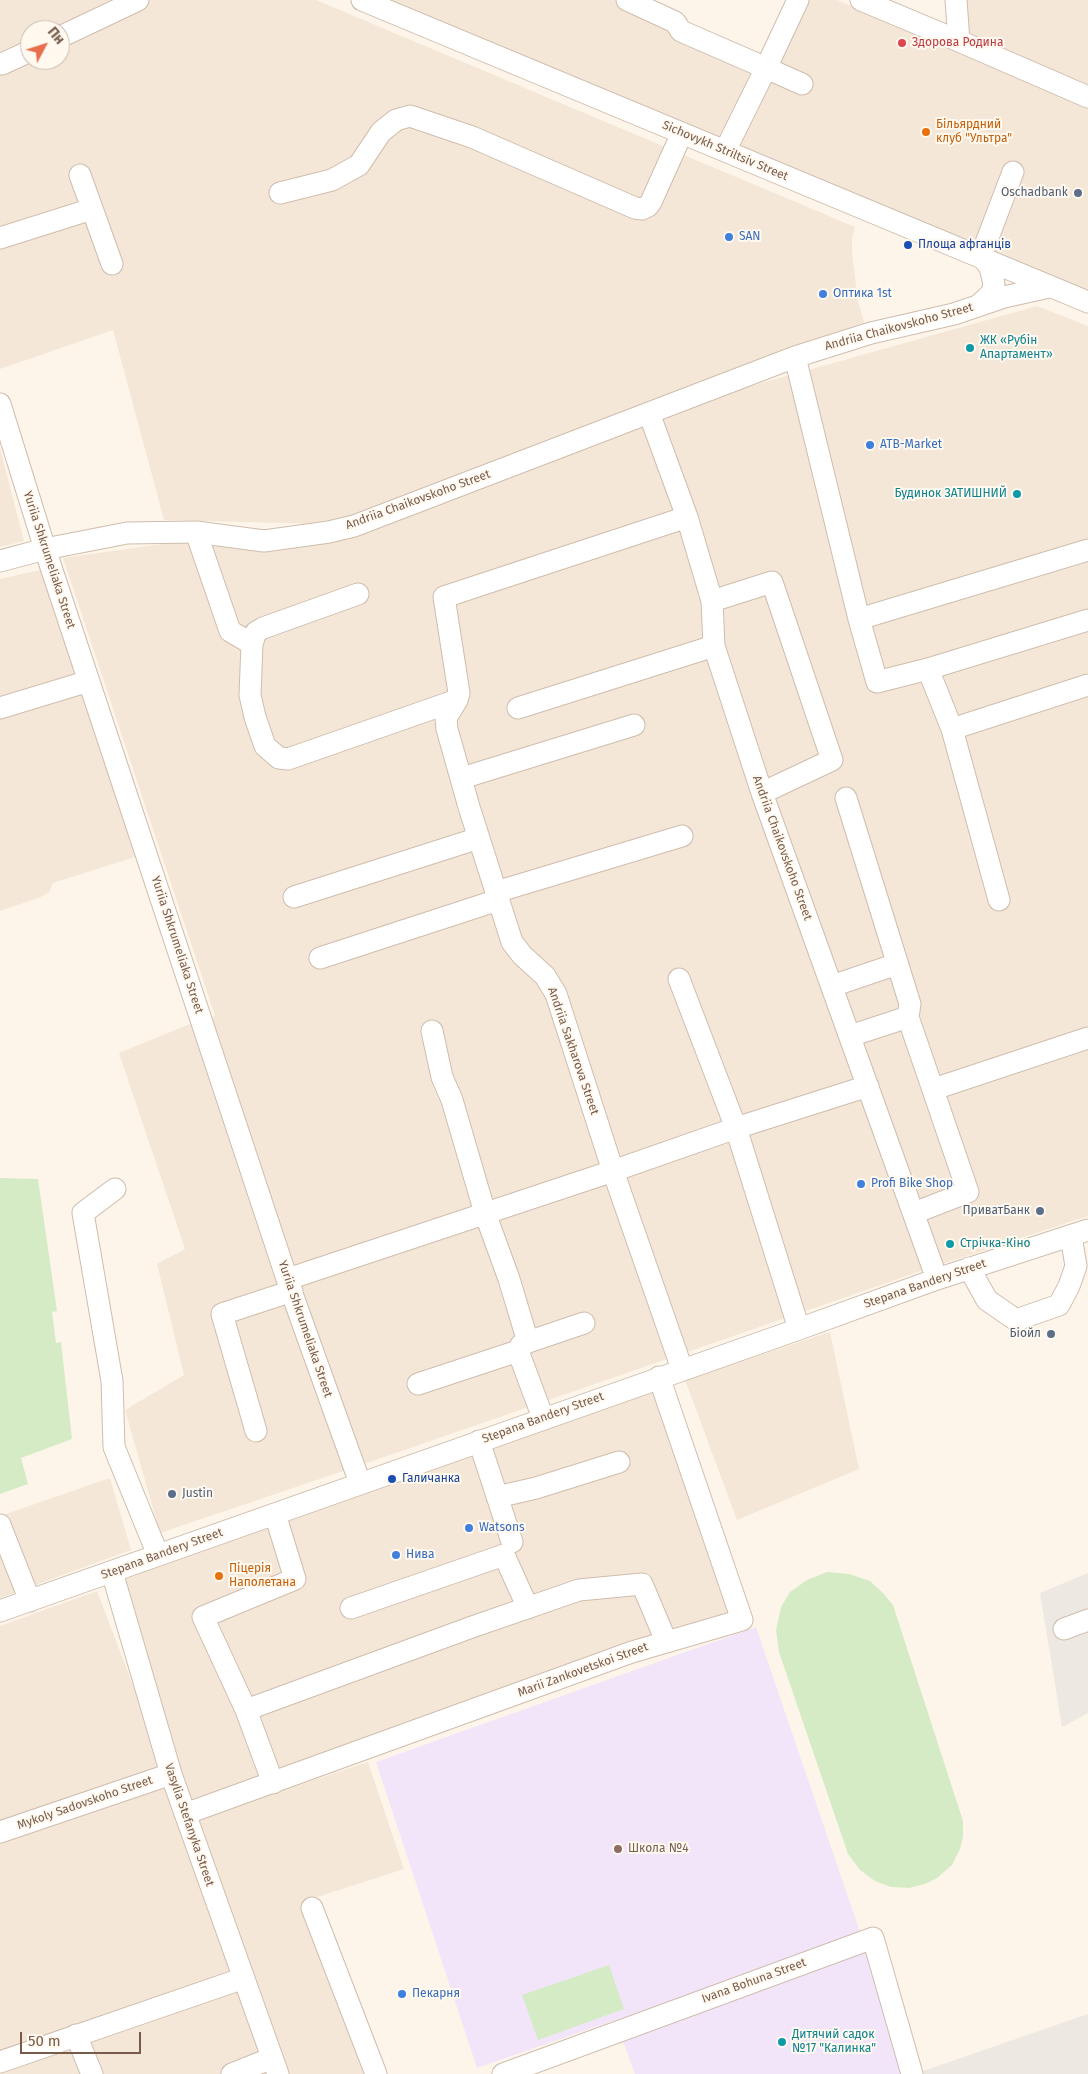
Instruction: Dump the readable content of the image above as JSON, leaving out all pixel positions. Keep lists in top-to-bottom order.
{
  "streets": {
    "street": [
      "Sichovykh Striltsiv Street",
      "Andriia Chaikovskoho Street",
      "Yuriia Shkrumeliaka Street",
      "Andriia Sakharova Street",
      "Stepana Bandery Street",
      "Marii Zankovetskoi Street",
      "Mykoly Sadovskoho Street",
      "Vasylia Stefanyka Street",
      "Ivana Bohuna Street"
    ]
  },
  "crossings": [
    ["Sichovykh Striltsiv Street", "Andriia Chaikovskoho Street"],
    ["Andriia Chaikovskoho Street", "Yuriia Shkrumeliaka Street"],
    ["Andriia Chaikovskoho Street", "Andriia Sakharova Street"],
    ["Andriia Chaikovskoho Street", "Stepana Bandery Street"],
    ["Yuriia Shkrumeliaka Street", "Stepana Bandery Street"],
    ["Andriia Sakharova Street", "Stepana Bandery Street"],
    ["Stepana Bandery Street", "Marii Zankovetskoi Street"],
    ["Stepana Bandery Street", "Vasylia Stefanyka Street"],
    ["Marii Zankovetskoi Street", "Vasylia Stefanyka Street"],
    ["Mykoly Sadovskoho Street", "Vasylia Stefanyka Street"]
  ],
  "places": [
    "Здорова Родина",
    "Більярдний клуб \"Ультра\"",
    "Oschadbank",
    "SAN",
    "Площа афганців",
    "Оптика 1st",
    "ЖК «Рубін Апартамент»",
    "ATB-Market",
    "Будинок ЗАТИШНИЙ",
    "Profi Bike Shop",
    "ПриватБанк",
    "Стрічка-Кіно",
    "Біойл",
    "Галичанка",
    "Justin",
    "Watsons",
    "Нива",
    "Піцерія Наполетана",
    "Школа №4",
    "Пекарня",
    "Дитячий садок №17 \"Калинка\""
  ],
  "scale_bar": "50 m",
  "north": "top right"
}
